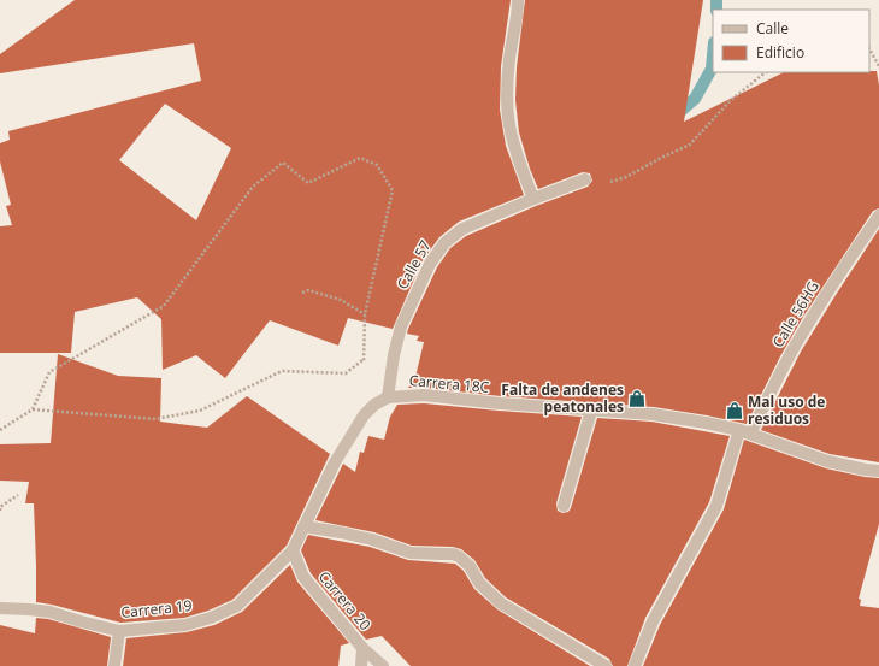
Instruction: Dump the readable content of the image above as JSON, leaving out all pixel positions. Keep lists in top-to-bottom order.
{
  "streets": {
    "street": [
      "Calle 57",
      "Calle 56HG",
      "Carrera 18C",
      "Carrera 20",
      "Carrera 19"
    ]
  },
  "crossings": [
    ["Calle 57", "Carrera 18C"],
    ["Calle 56HG", "Carrera 18C"],
    ["Carrera 20", "Carrera 19"]
  ],
  "places": {
    "shop": ["Falta de andenes peatonales", "Mal uso de residuos"]
  },
  "legend": ["Calle", "Edificio"]
}
